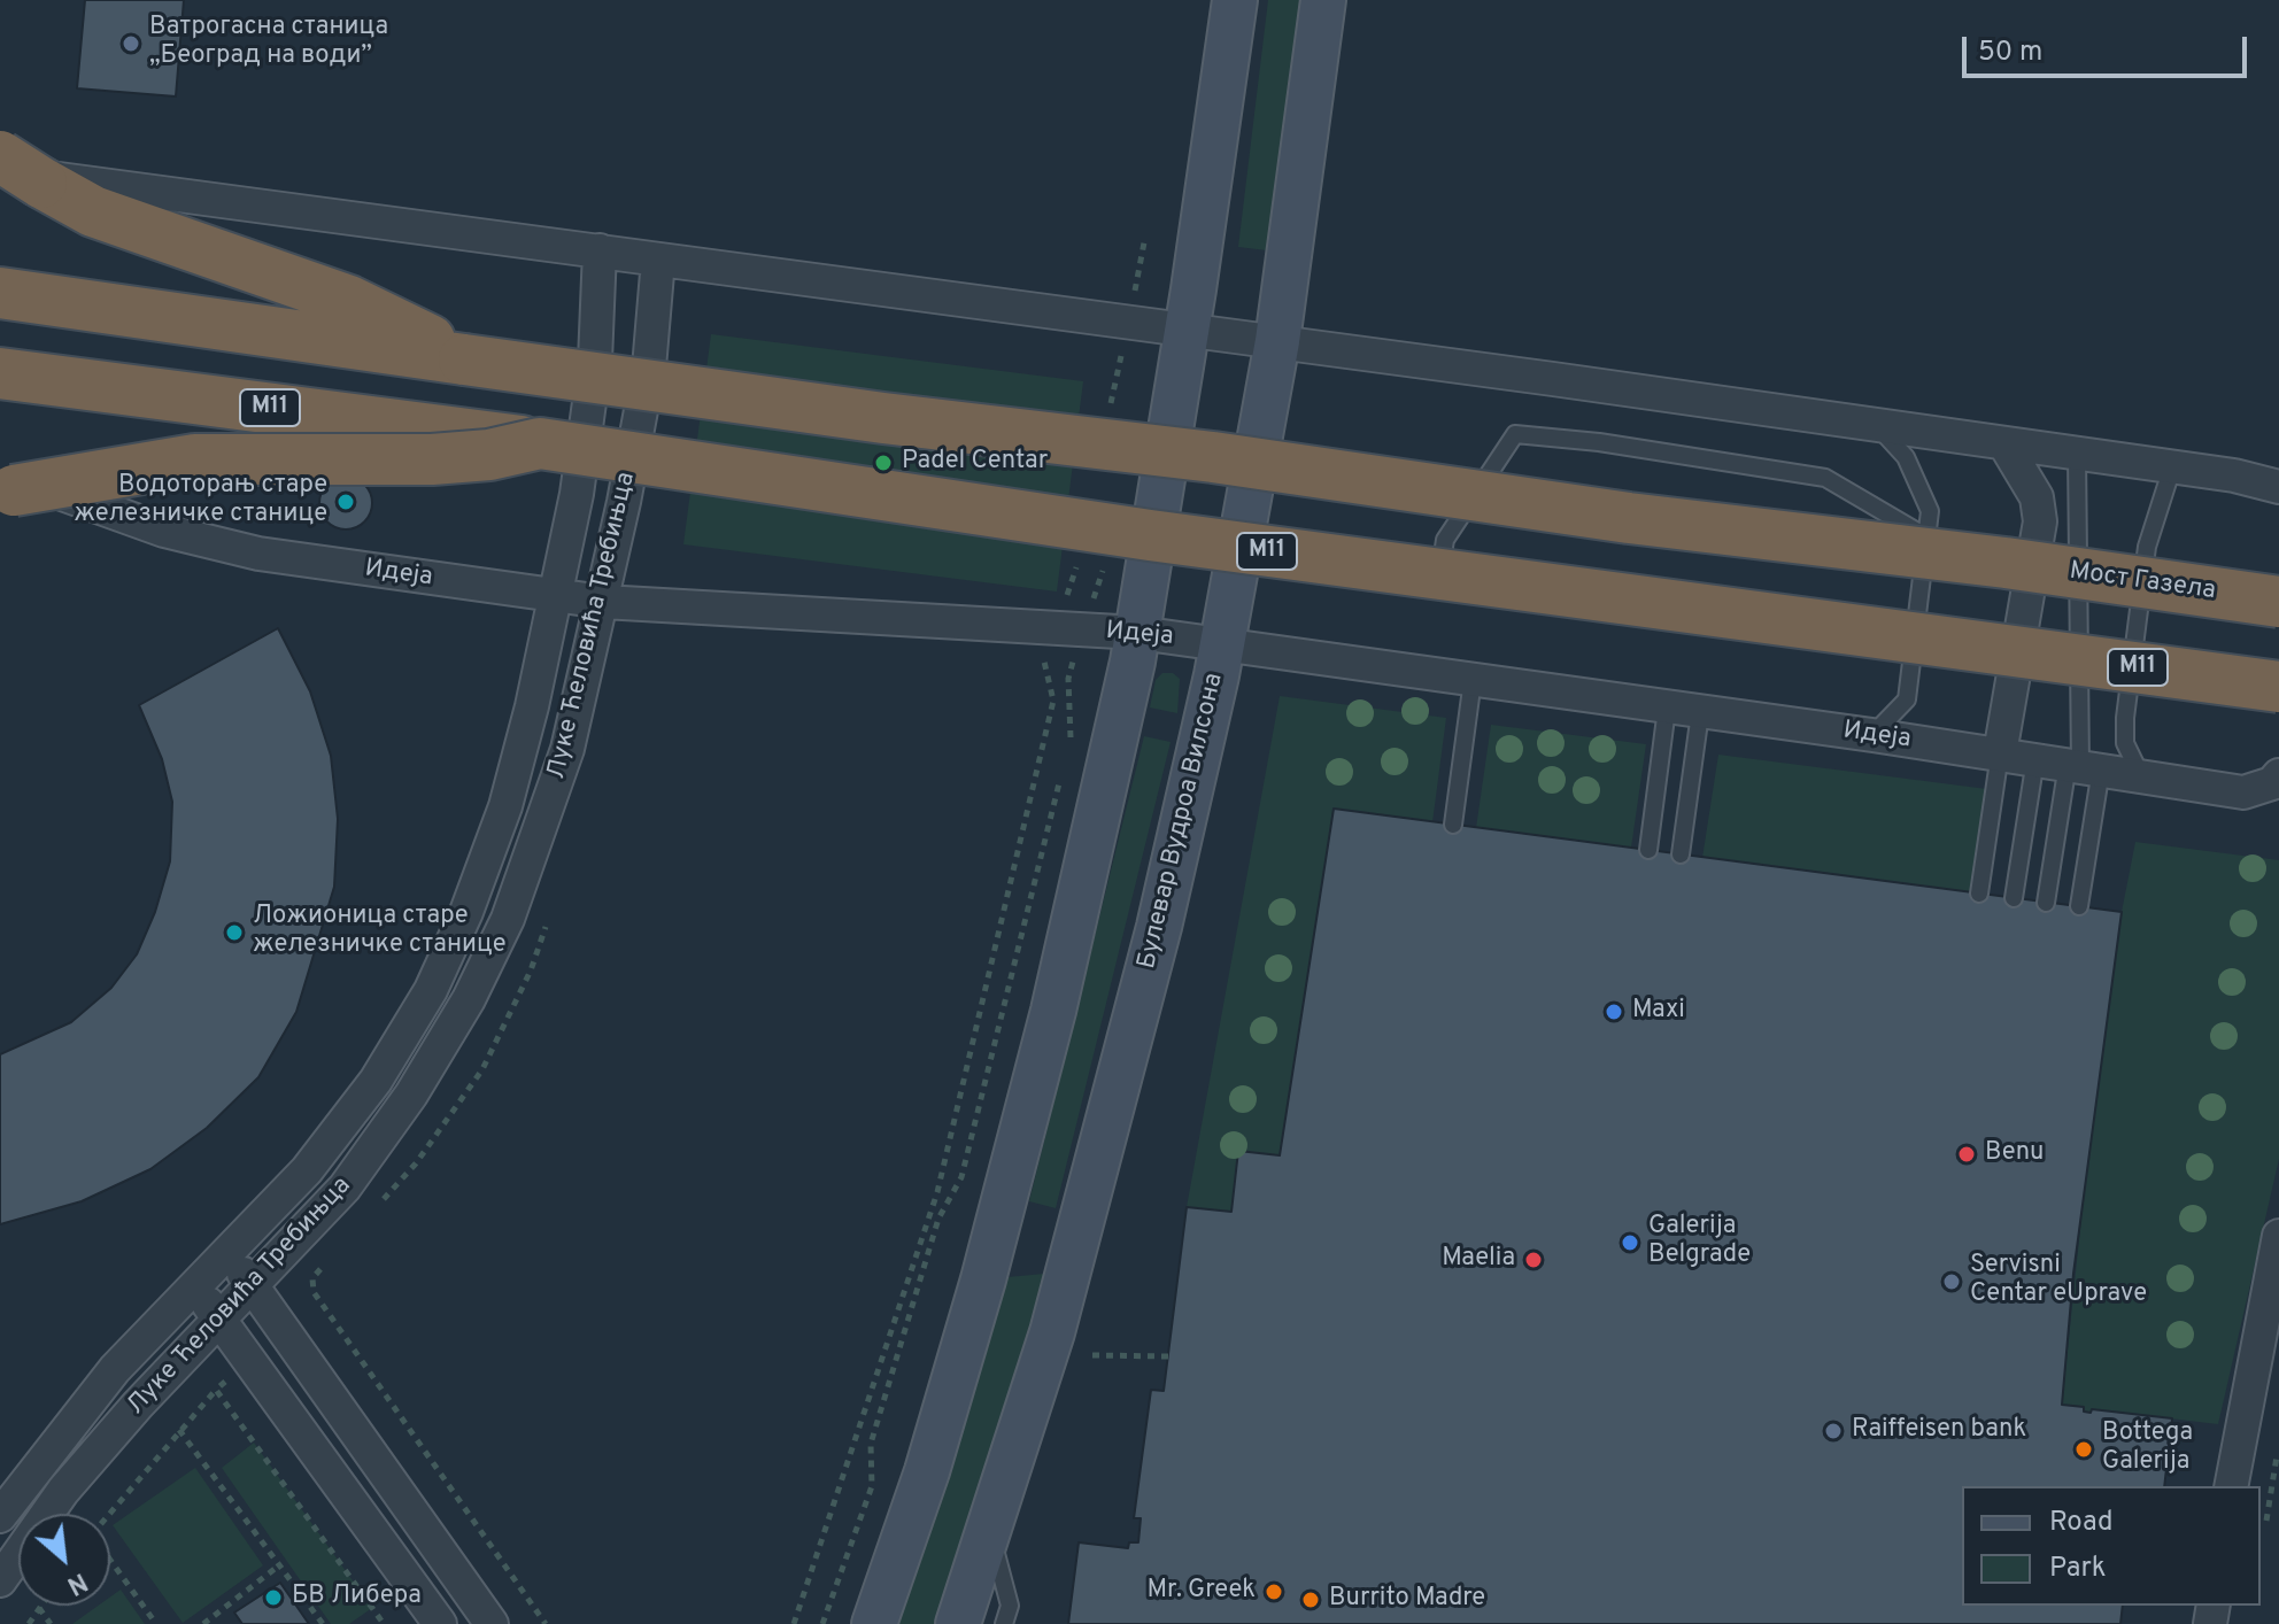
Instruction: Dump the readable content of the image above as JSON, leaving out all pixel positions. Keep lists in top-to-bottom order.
{
  "streets": {
    "highway": ["M11", "Мост Газела"],
    "main road": ["Булевар Вудроа Вилсона"],
    "street": ["Идеја", "Луке Ћеловића Требињца"]
  },
  "crossings": [
    ["Идеја", "Луке Ћеловића Требињца"],
    ["Идеја", "Булевар Вудроа Вилсона"]
  ],
  "places": [
    "Ватрогасна станица „Београд на води”",
    "Padel Centar",
    "Водоторањ старе железничке станице",
    "Ложионица старе железничке станице",
    "Maxi",
    "Benu",
    "Galerija Belgrade",
    "Maelia",
    "Servisni Centar eUprave",
    "Raiffeisen bank",
    "Bottega Galerija",
    "Mr. Greek",
    "БВ Либера",
    "Burrito Madre"
  ],
  "legend": ["Road", "Park"],
  "scale_bar": "50 m",
  "north": "bottom right"
}
